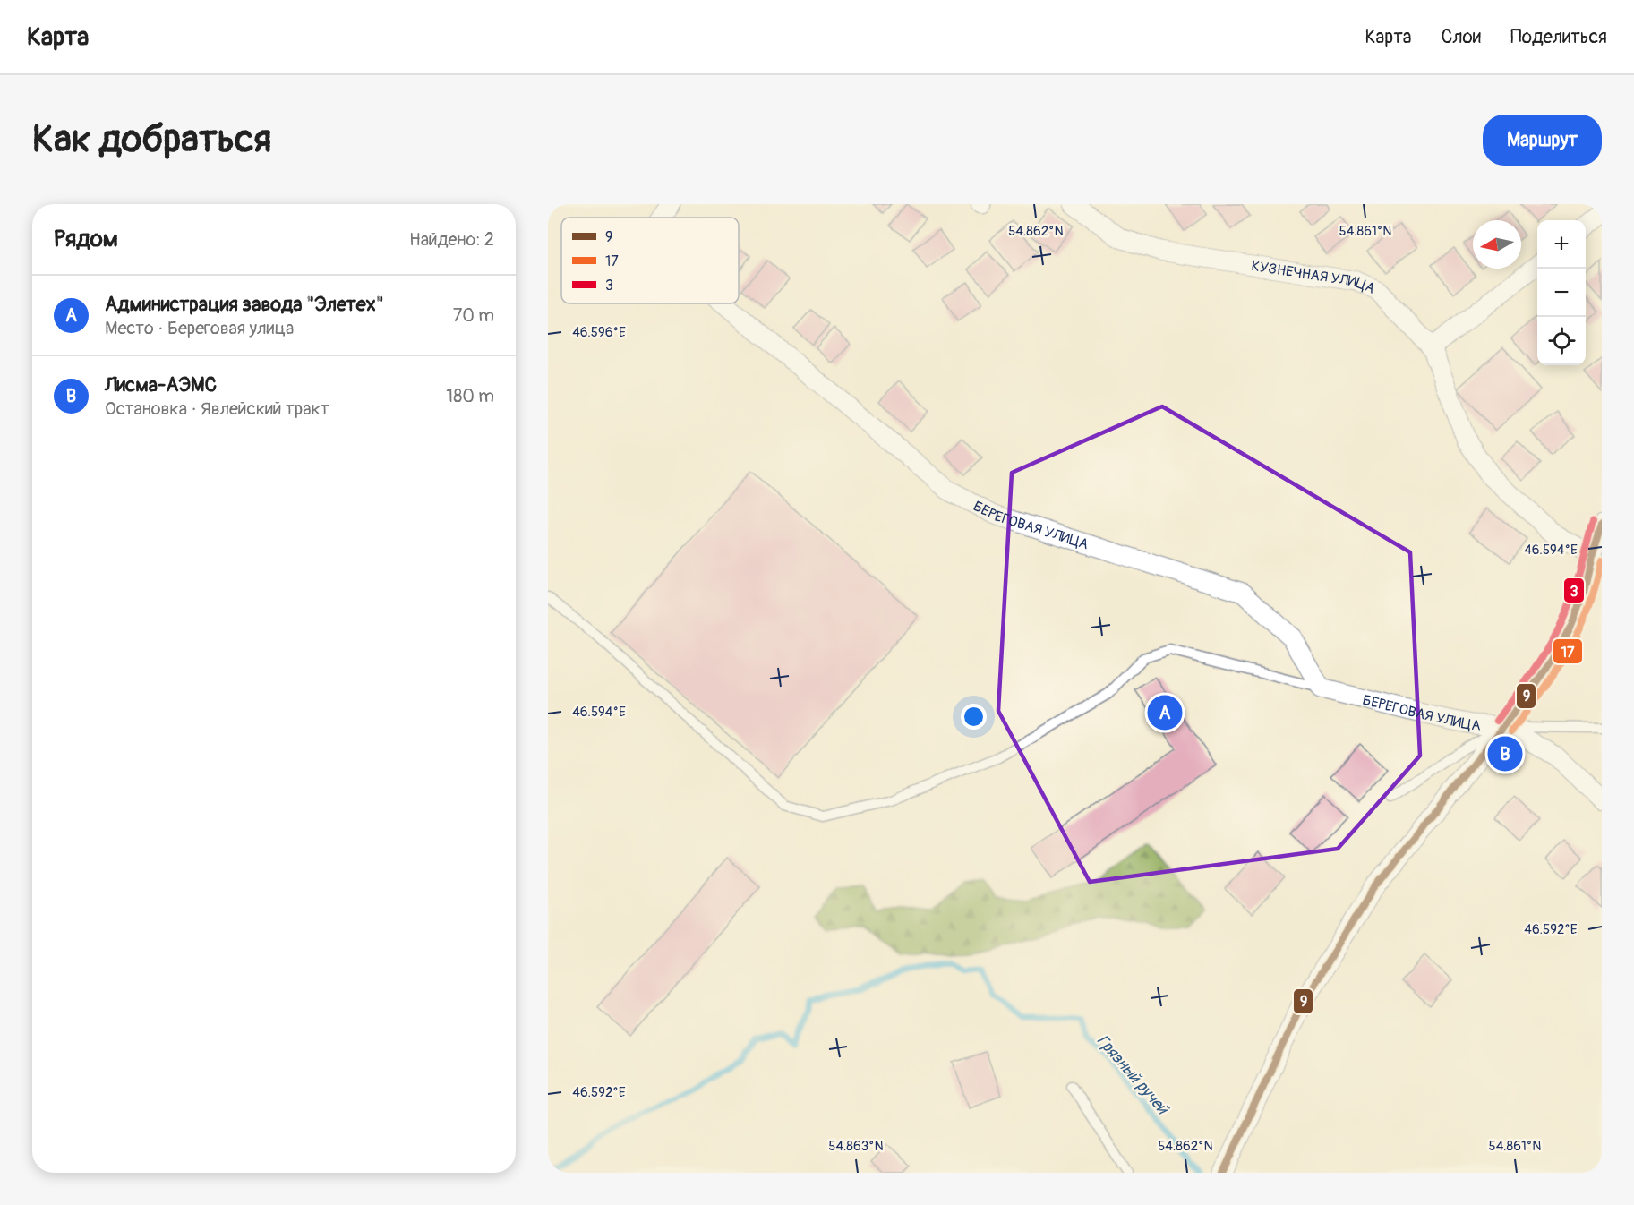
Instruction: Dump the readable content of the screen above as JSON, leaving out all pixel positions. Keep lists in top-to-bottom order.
{
  "streets": {
    "street": ["КУЗНЕЧНАЯ УЛИЦА", "БЕРЕГОВАЯ УЛИЦА"]
  },
  "water": ["Грязный ручей"],
  "lines": ["transit line 3", "transit line 9", "transit line 17"],
  "legend": ["9", "17", "3"],
  "north": "left",
  "page": {
    "header": "Карта",
    "nav": ["Карта", "Слои", "Поделиться"],
    "buttons": "Маршрут",
    "title": "Как добраться",
    "heading": ["Рядом", "Найдено: 2"],
    "map_buttons": ["+", "−"],
    "list": [
      {
        "mark": "A",
        "name": "Администрация завода \"Элетех\"",
        "note": "Место · Береговая улица",
        "value": "70 m"
      },
      {
        "mark": "B",
        "name": "Лисма-АЭМС",
        "note": "Остановка · Явлейский тракт",
        "value": "180 m"
      }
    ],
    "pins": ["A", "B"]
  },
  "coordinates": [
    "54.862°N",
    "54.861°N",
    "46.596°E",
    "46.594°E",
    "46.592°E",
    "54.863°N"
  ]
}
